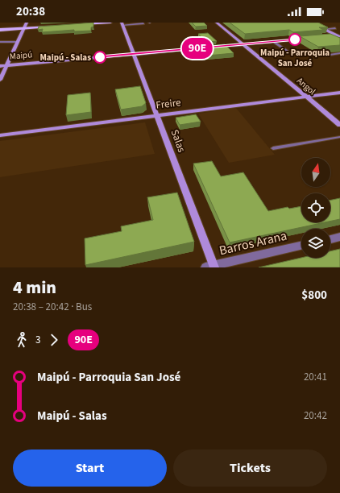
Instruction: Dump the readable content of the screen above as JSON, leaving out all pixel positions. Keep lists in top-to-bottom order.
{
  "streets": {
    "street": [
      "Maipú",
      "Angol",
      "Freire",
      "Salas",
      "Barros Arana"
    ]
  },
  "crossings": [
    ["Maipú", "Salas"],
    ["Angol", "Freire"],
    ["Freire", "Salas"],
    ["Salas", "Barros Arana"]
  ],
  "places": ["Maipú - Parroquia San José", "Maipú - Salas"],
  "lines": ["bus line 90E"],
  "north": "top",
  "page": {
    "status": "20:38",
    "on_map": "90E",
    "heading": ["4 min", "20:38 – 20:42 · Bus", "$800"],
    "legs": ["3", "90E"],
    "list": [
      {
        "name": "Maipú - Parroquia San José",
        "value": "20:41"
      },
      {
        "name": "Maipú - Salas",
        "value": "20:42"
      }
    ],
    "buttons": ["Start", "Tickets"]
  }
}
